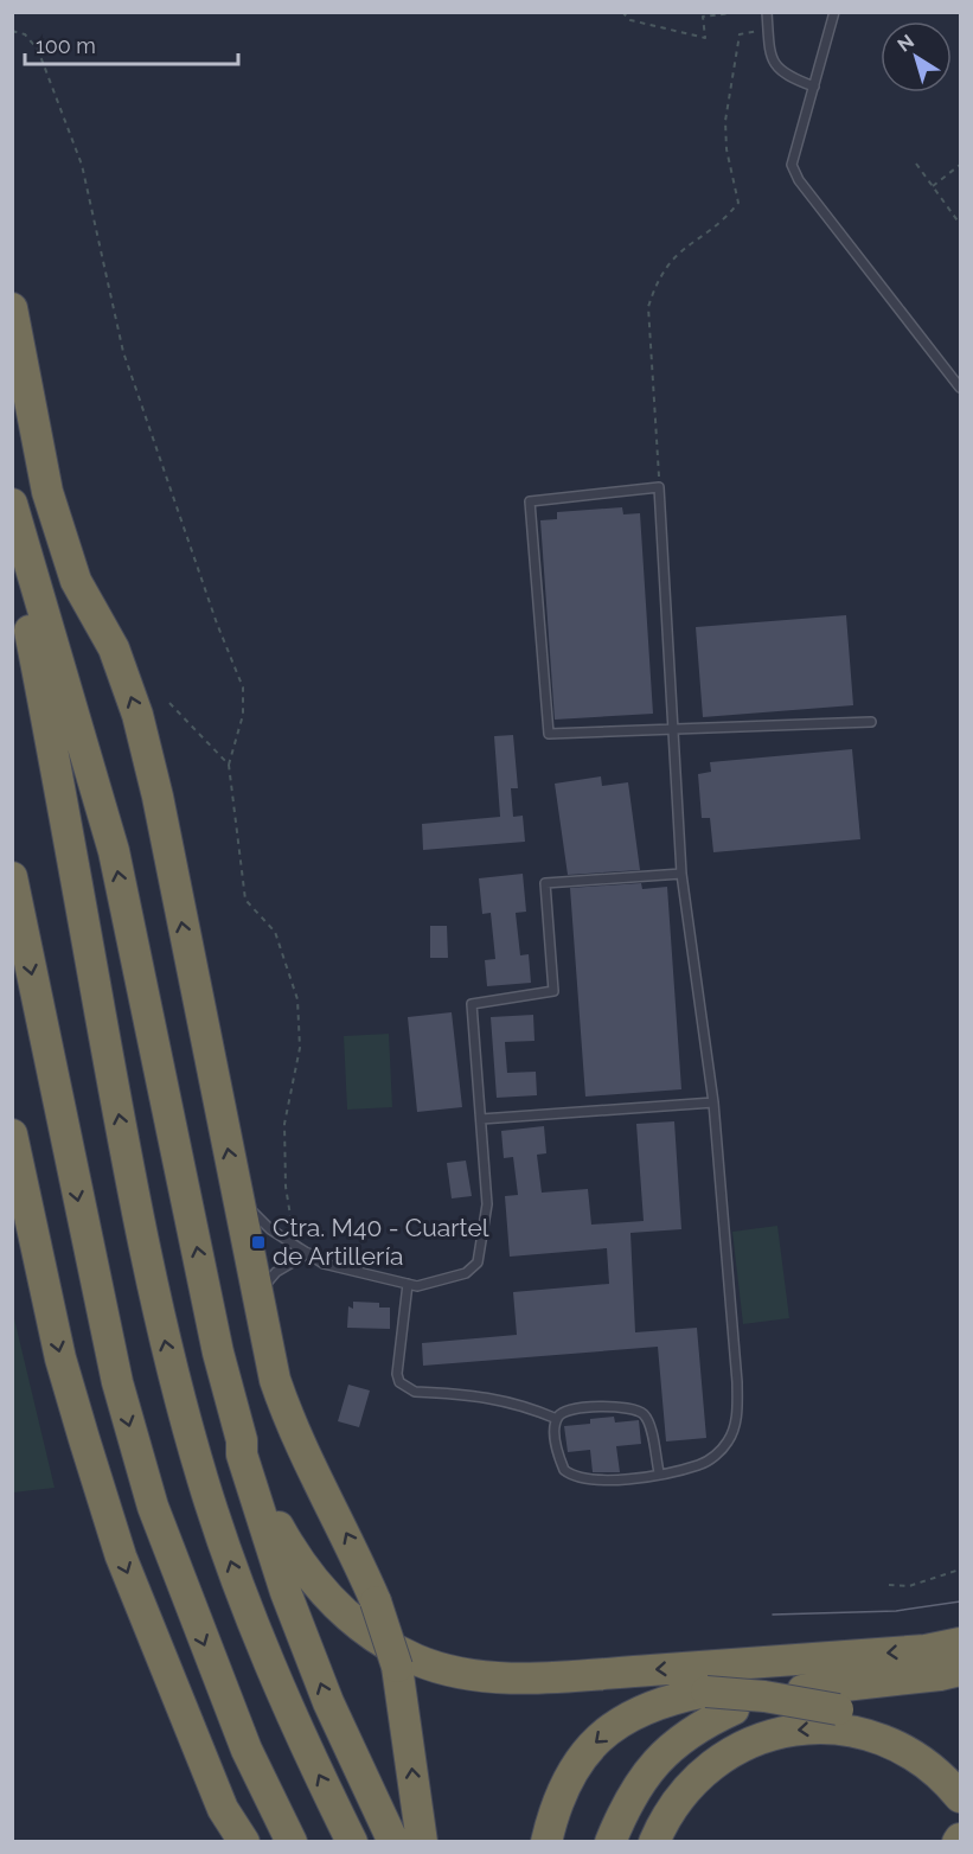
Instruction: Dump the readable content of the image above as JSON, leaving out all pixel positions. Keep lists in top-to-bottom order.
{
  "places": {
    "transit": ["Ctra. M40 - Cuartel de Artillería"]
  },
  "scale_bar": "100 m",
  "north": "top left"
}
